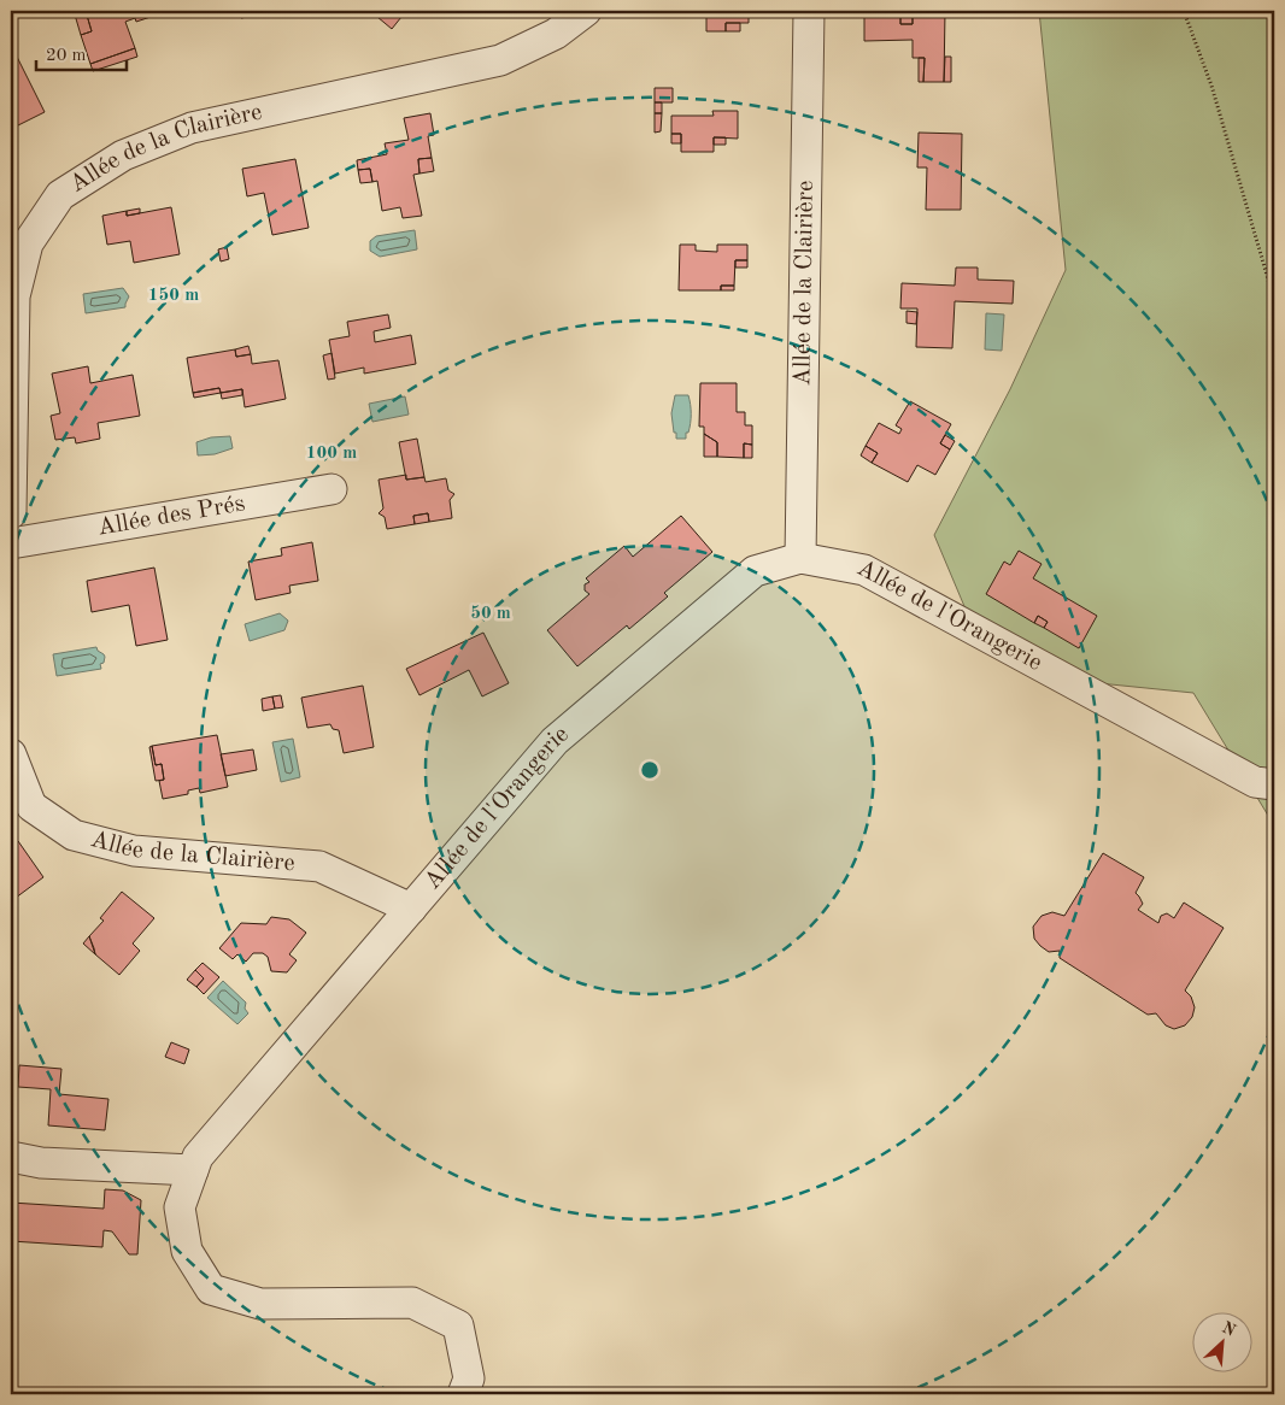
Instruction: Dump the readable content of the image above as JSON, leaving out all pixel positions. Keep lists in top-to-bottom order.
{
  "streets": {
    "street": ["Allée de la Clairière", "Allée des Prés", "Allée de l'Orangerie"]
  },
  "crossings": [
    ["Allée de la Clairière", "Allée de l'Orangerie"]
  ],
  "scale_bar": "20 m",
  "north": "top right",
  "rings": ["150 m", "100 m", "50 m"]
}
